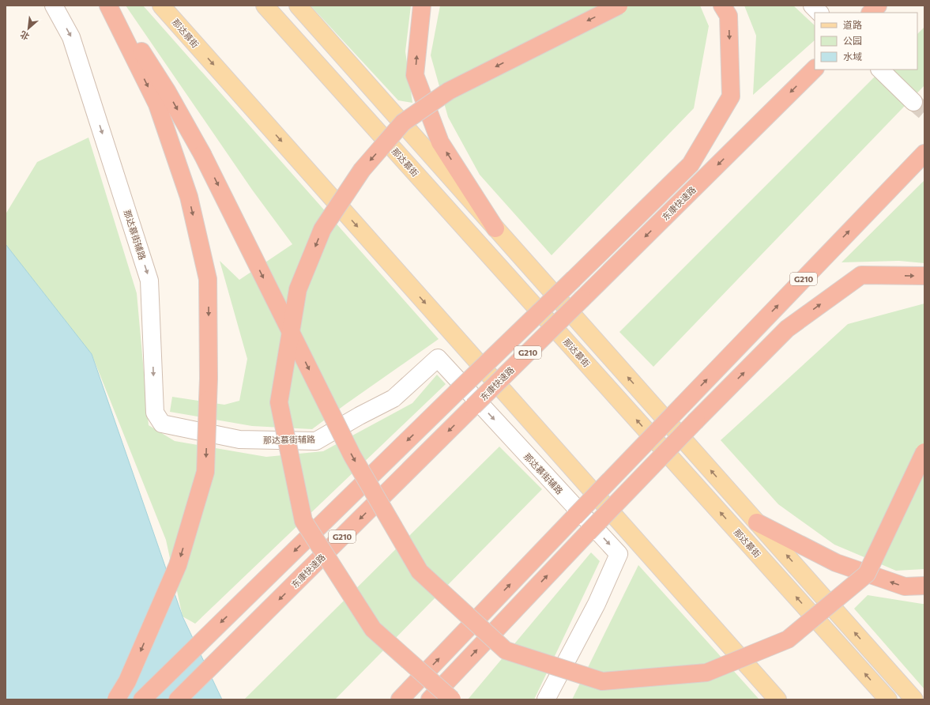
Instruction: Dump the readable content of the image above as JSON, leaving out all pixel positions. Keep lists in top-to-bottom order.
{
  "streets": {
    "highway": ["东康快速路", "G210"],
    "main road": ["那达慕街"],
    "street": ["那达慕街辅路"]
  },
  "legend": ["道路", "公园", "水域"],
  "north": "bottom left"
}
